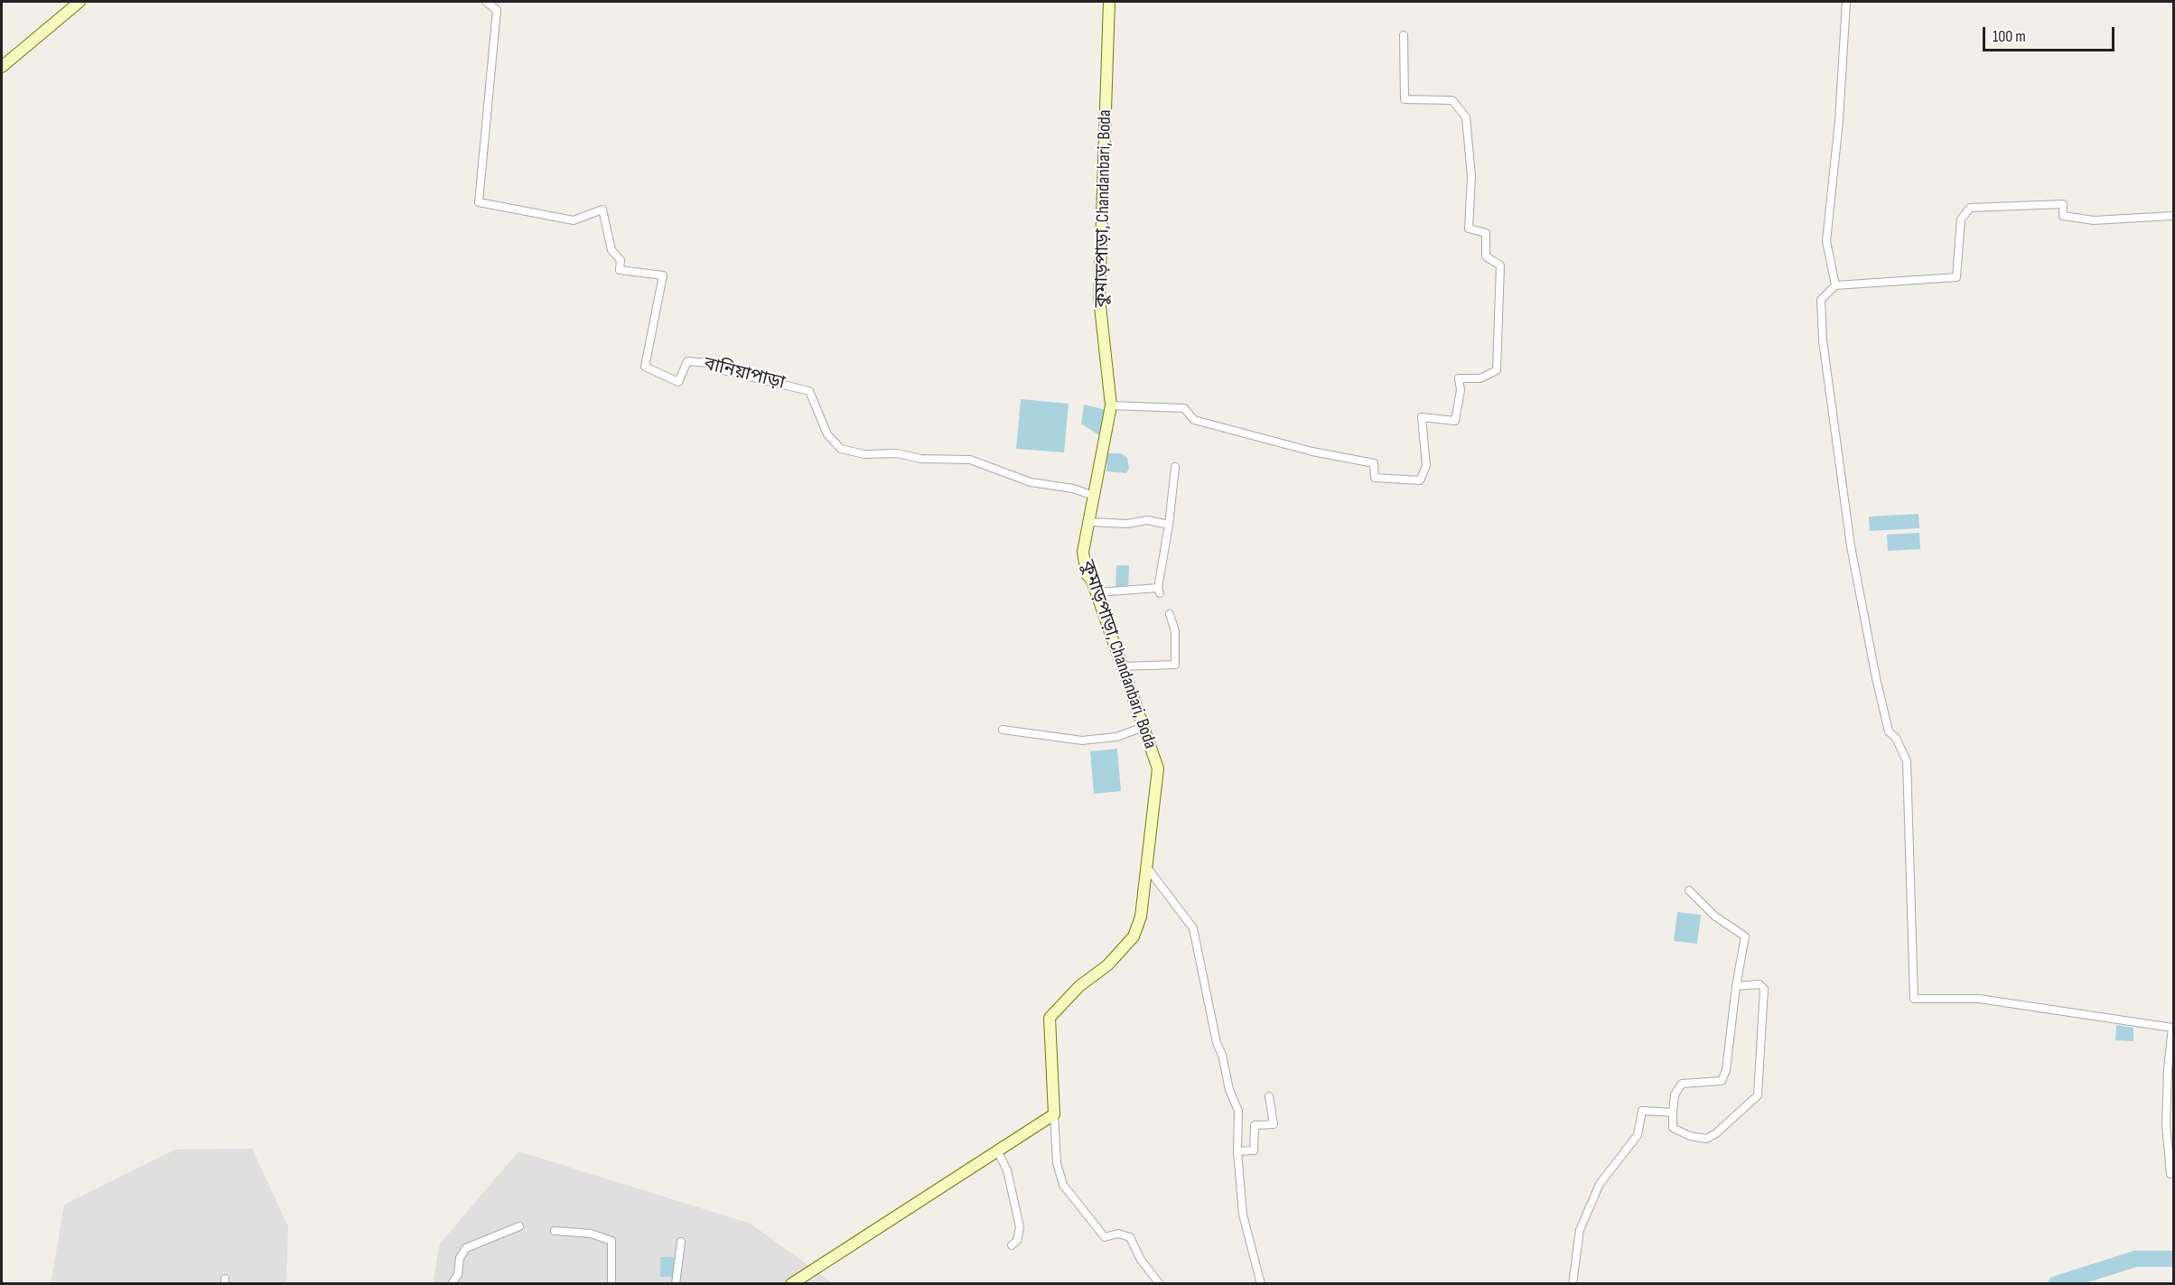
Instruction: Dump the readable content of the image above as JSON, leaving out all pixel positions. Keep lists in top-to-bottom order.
{
  "streets": {
    "street": ["কুমাড়পাড়া, Chandanbari, Boda", "বানিয়াপাড়া"]
  },
  "crossings": [
    ["কুমাড়পাড়া, Chandanbari, Boda", "বানিয়াপাড়া"]
  ],
  "scale_bar": "100 m"
}
